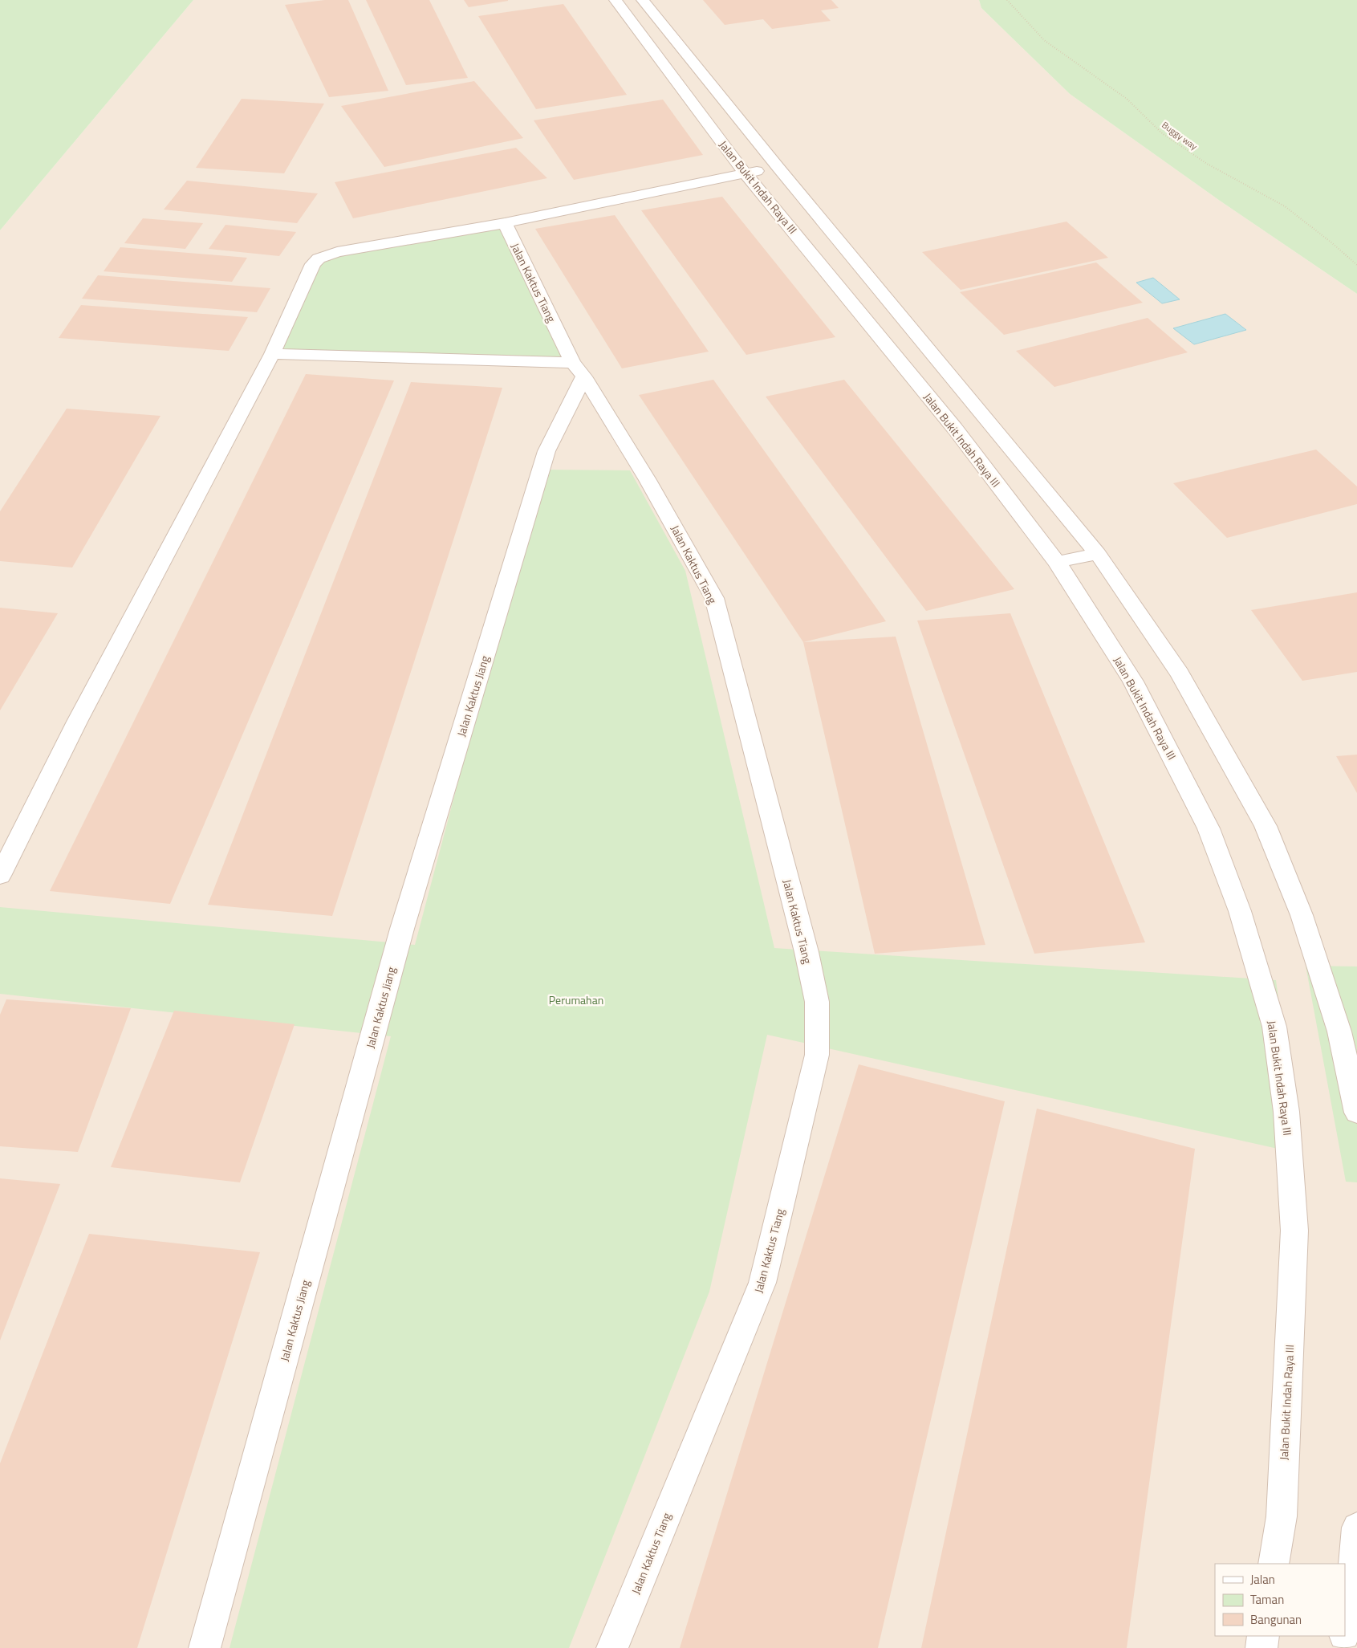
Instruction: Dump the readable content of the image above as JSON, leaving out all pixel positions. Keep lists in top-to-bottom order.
{
  "streets": {
    "street": ["Jalan Bukit Indah Raya III", "Jalan Kaktus Tiang", "Jalan Kaktus Jiang"],
    "path": ["Buggy way"]
  },
  "crossings": [
    ["Jalan Kaktus Tiang", "Jalan Kaktus Jiang"]
  ],
  "parks": ["Perumahan"],
  "legend": ["Jalan", "Taman", "Bangunan"]
}
